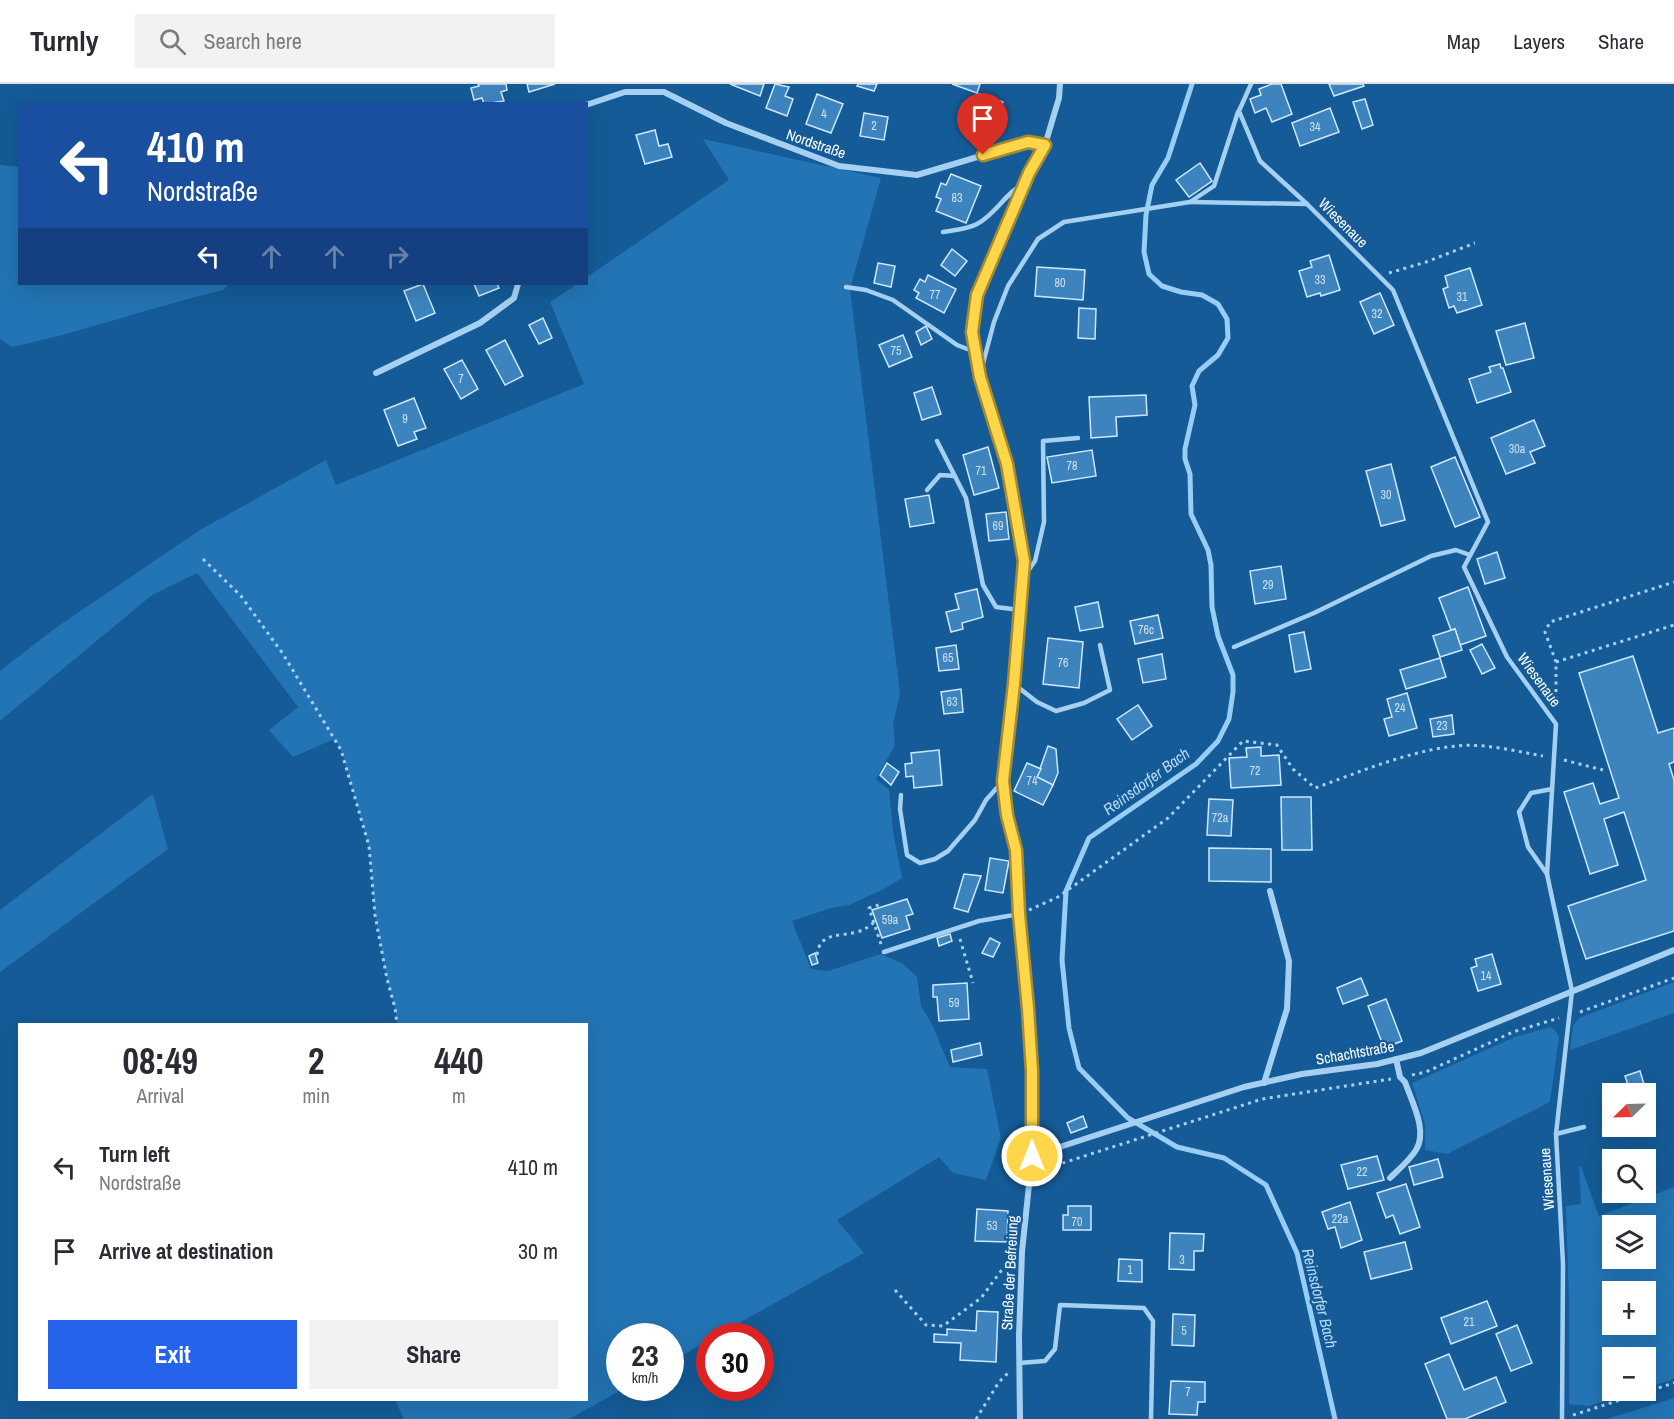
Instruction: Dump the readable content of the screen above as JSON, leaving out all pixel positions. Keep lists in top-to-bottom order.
{
  "streets": {
    "street": ["Nordstraße", "Schachtstraße", "Straße der Befreiung"],
    "lane": ["Wiesenaue"]
  },
  "crossings": [
    ["Nordstraße", "Straße der Befreiung"],
    ["Wiesenaue", "Schachtstraße"],
    ["Schachtstraße", "Straße der Befreiung"]
  ],
  "water": ["Reinsdorfer Bach"],
  "house_numbers": [
    "4",
    "2",
    "34",
    "83",
    "33",
    "80",
    "77",
    "31",
    "32",
    "75",
    "7",
    "9",
    "30a",
    "78",
    "71",
    "30",
    "69",
    "29",
    "76c",
    "65",
    "76",
    "63",
    "24",
    "23",
    "72",
    "74",
    "72a",
    "59a",
    "14",
    "59",
    "22",
    "22a",
    "70",
    "53",
    "3",
    "1",
    "21",
    "5",
    "7"
  ],
  "north": "bottom left",
  "page": {
    "header": "Turnly",
    "search": "Search here",
    "nav": ["Map", "Layers", "Share"],
    "turn": ["410 m", "Nordstraße"],
    "eta": [
      "08:49",
      "Arrival",
      "2",
      "min",
      "440",
      "m"
    ],
    "map_buttons": ["+", "−"],
    "list": [
      {
        "name": "Turn left",
        "note": "Nordstraße",
        "value": "410 m"
      },
      {
        "name": "Arrive at destination",
        "value": "30 m"
      }
    ],
    "buttons": ["Exit", "Share"],
    "speed": "23 km/h",
    "limit": "30"
  }
}
